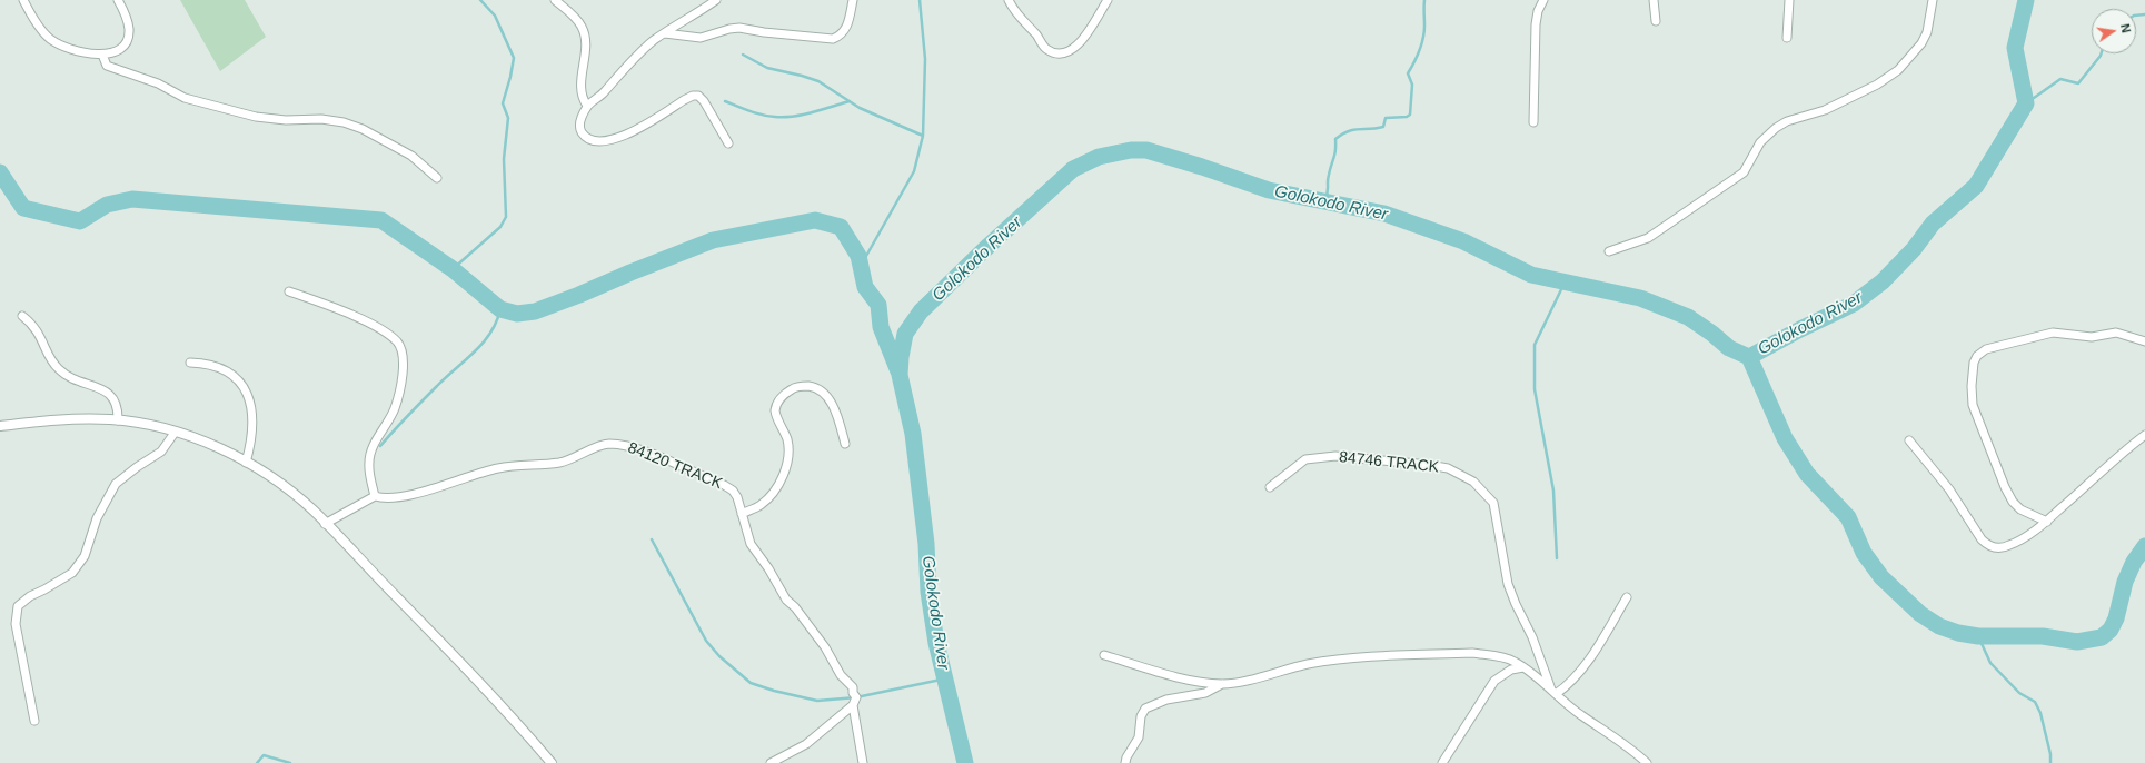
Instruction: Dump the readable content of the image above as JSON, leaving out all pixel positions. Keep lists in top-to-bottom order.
{
  "streets": {
    "street": ["84746 TRACK", "84120 TRACK"]
  },
  "water": ["Golokodo River"],
  "north": "right"
}
